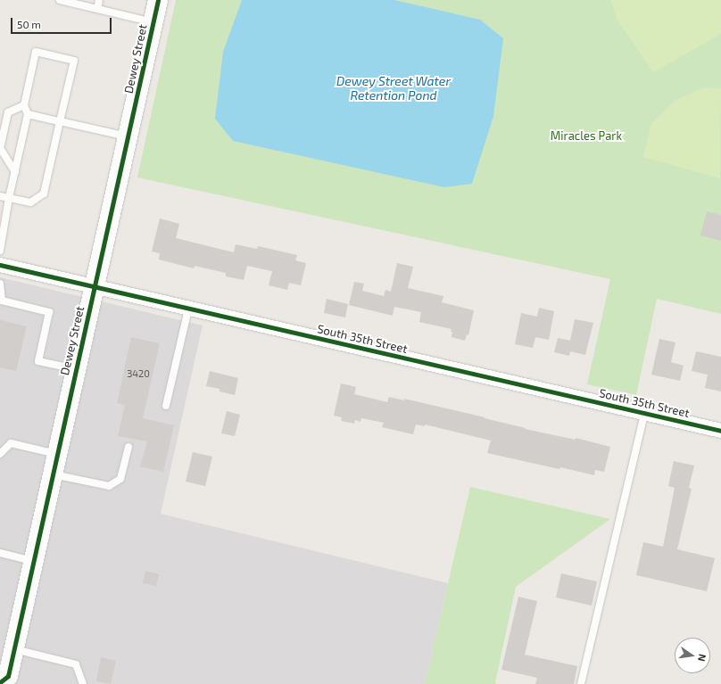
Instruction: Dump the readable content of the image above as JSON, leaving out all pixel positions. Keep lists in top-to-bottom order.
{
  "streets": {
    "street": ["Dewey Street", "South 35th Street"]
  },
  "crossings": [
    ["Dewey Street", "South 35th Street"]
  ],
  "water": ["Dewey Street Water Retention Pond"],
  "parks": ["Miracles Park"],
  "house_numbers": ["3420"],
  "scale_bar": "50 m",
  "north": "right"
}
